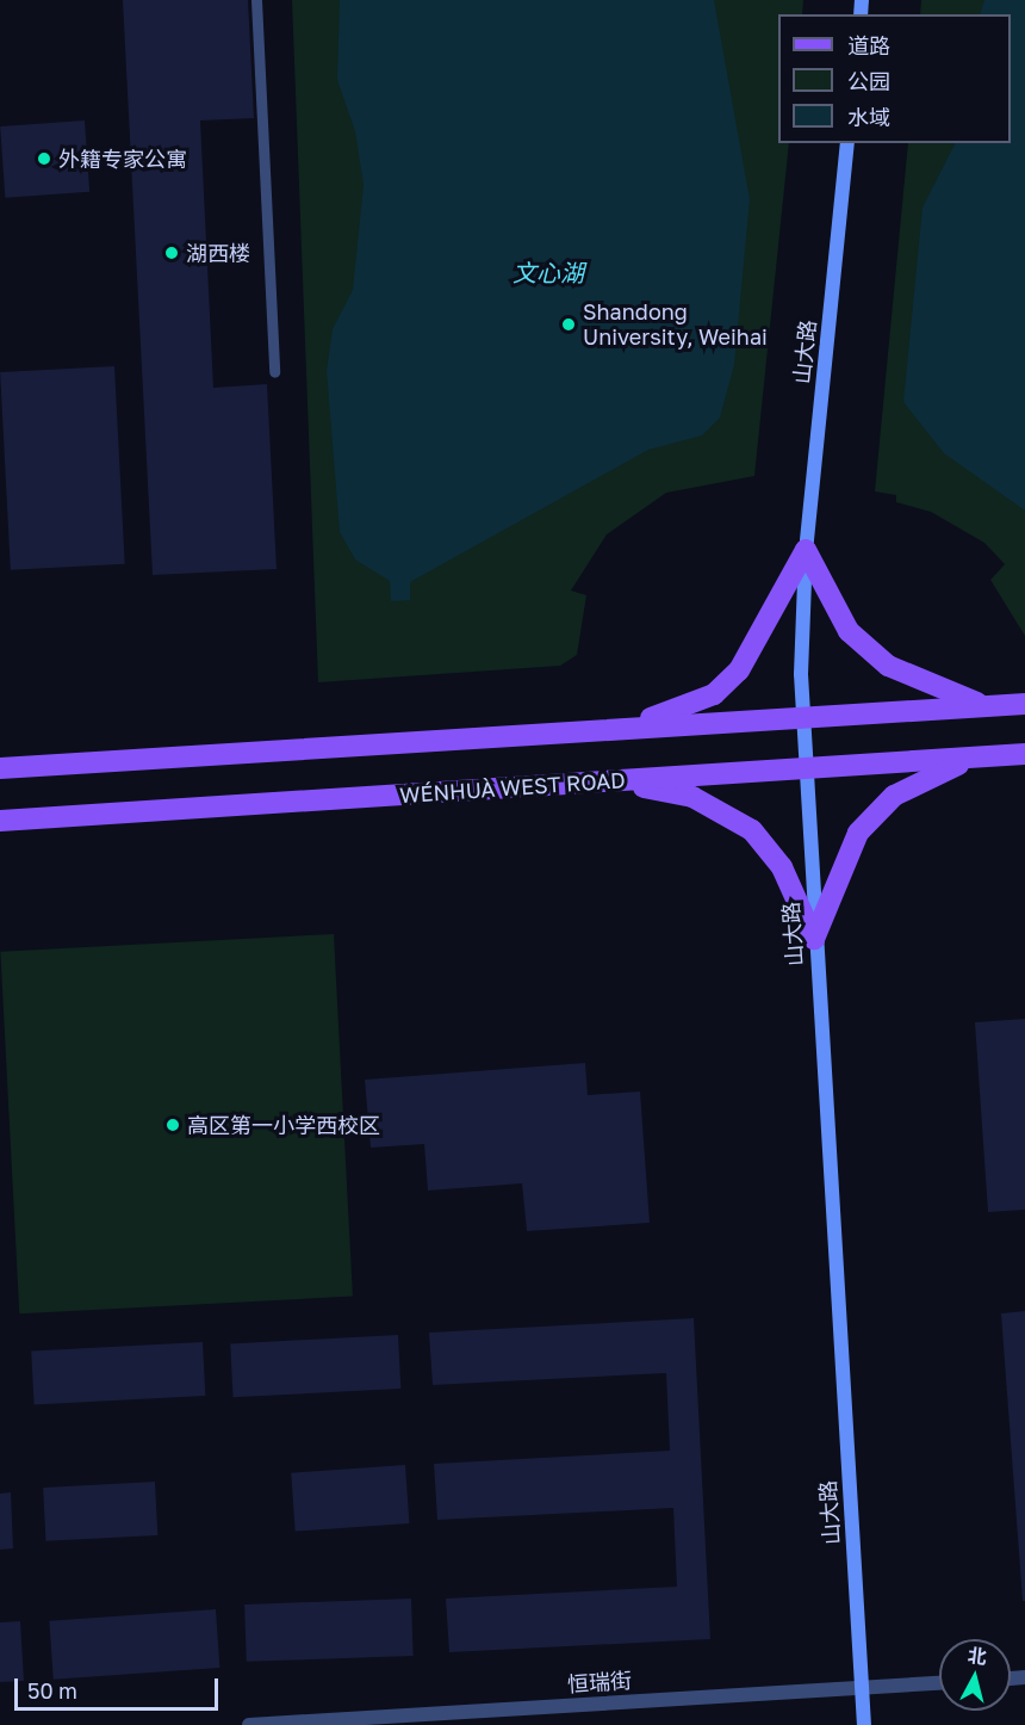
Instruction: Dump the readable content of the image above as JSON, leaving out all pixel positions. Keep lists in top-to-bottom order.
{
  "streets": {
    "main road": ["山大路", "WÉNHUÀ WEST ROAD"],
    "street": ["恒瑞街"]
  },
  "crossings": [
    ["山大路", "WÉNHUÀ WEST ROAD"],
    ["山大路", "恒瑞街"]
  ],
  "water": ["文心湖"],
  "places": [
    "外籍专家公寓",
    "湖西楼",
    "Shandong University, Weihai",
    "高区第一小学西校区"
  ],
  "legend": ["道路", "公园", "水域"],
  "scale_bar": "50 m",
  "north": "top"
}
